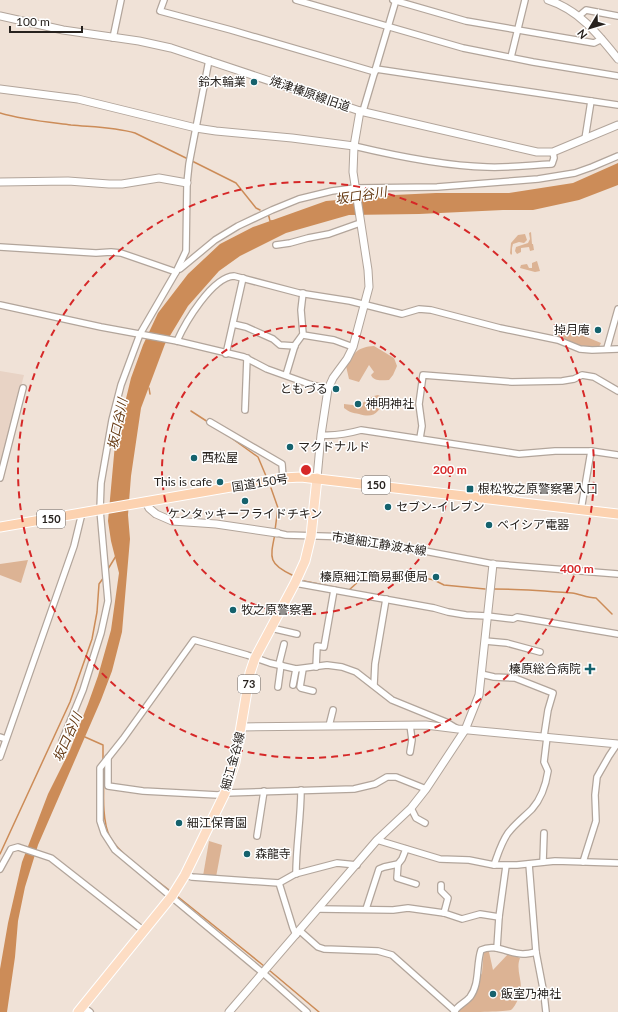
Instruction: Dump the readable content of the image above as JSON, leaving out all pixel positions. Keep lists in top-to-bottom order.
{
  "streets": {
    "highway": ["国道150号", "150"],
    "main road": ["73", "細江金谷線"],
    "street": ["焼津榛原線旧道", "市道細江静波本線"]
  },
  "crossings": [
    ["国道150号", "市道細江静波本線"],
    ["国道150号", "細江金谷線"],
    ["市道細江静波本線", "細江金谷線"]
  ],
  "water": ["坂口谷川"],
  "places": {
    "other": [
      "鈴木輪業",
      "掉月庵",
      "ともづる",
      "神明神社",
      "マクドナルド",
      "西松屋",
      "This is cafe",
      "ケンタッキーフライドチキン",
      "セブン-イレブン",
      "ベイシア電器",
      "榛原細江簡易郵便局",
      "牧之原警察署",
      "細江保育園",
      "森龍寺",
      "飯室乃神社"
    ],
    "transit": ["根松牧之原警察署入口"],
    "health": ["榛原総合病院"]
  },
  "scale_bar": "100 m",
  "north": "bottom left",
  "rings": ["200 m", "400 m"]
}
